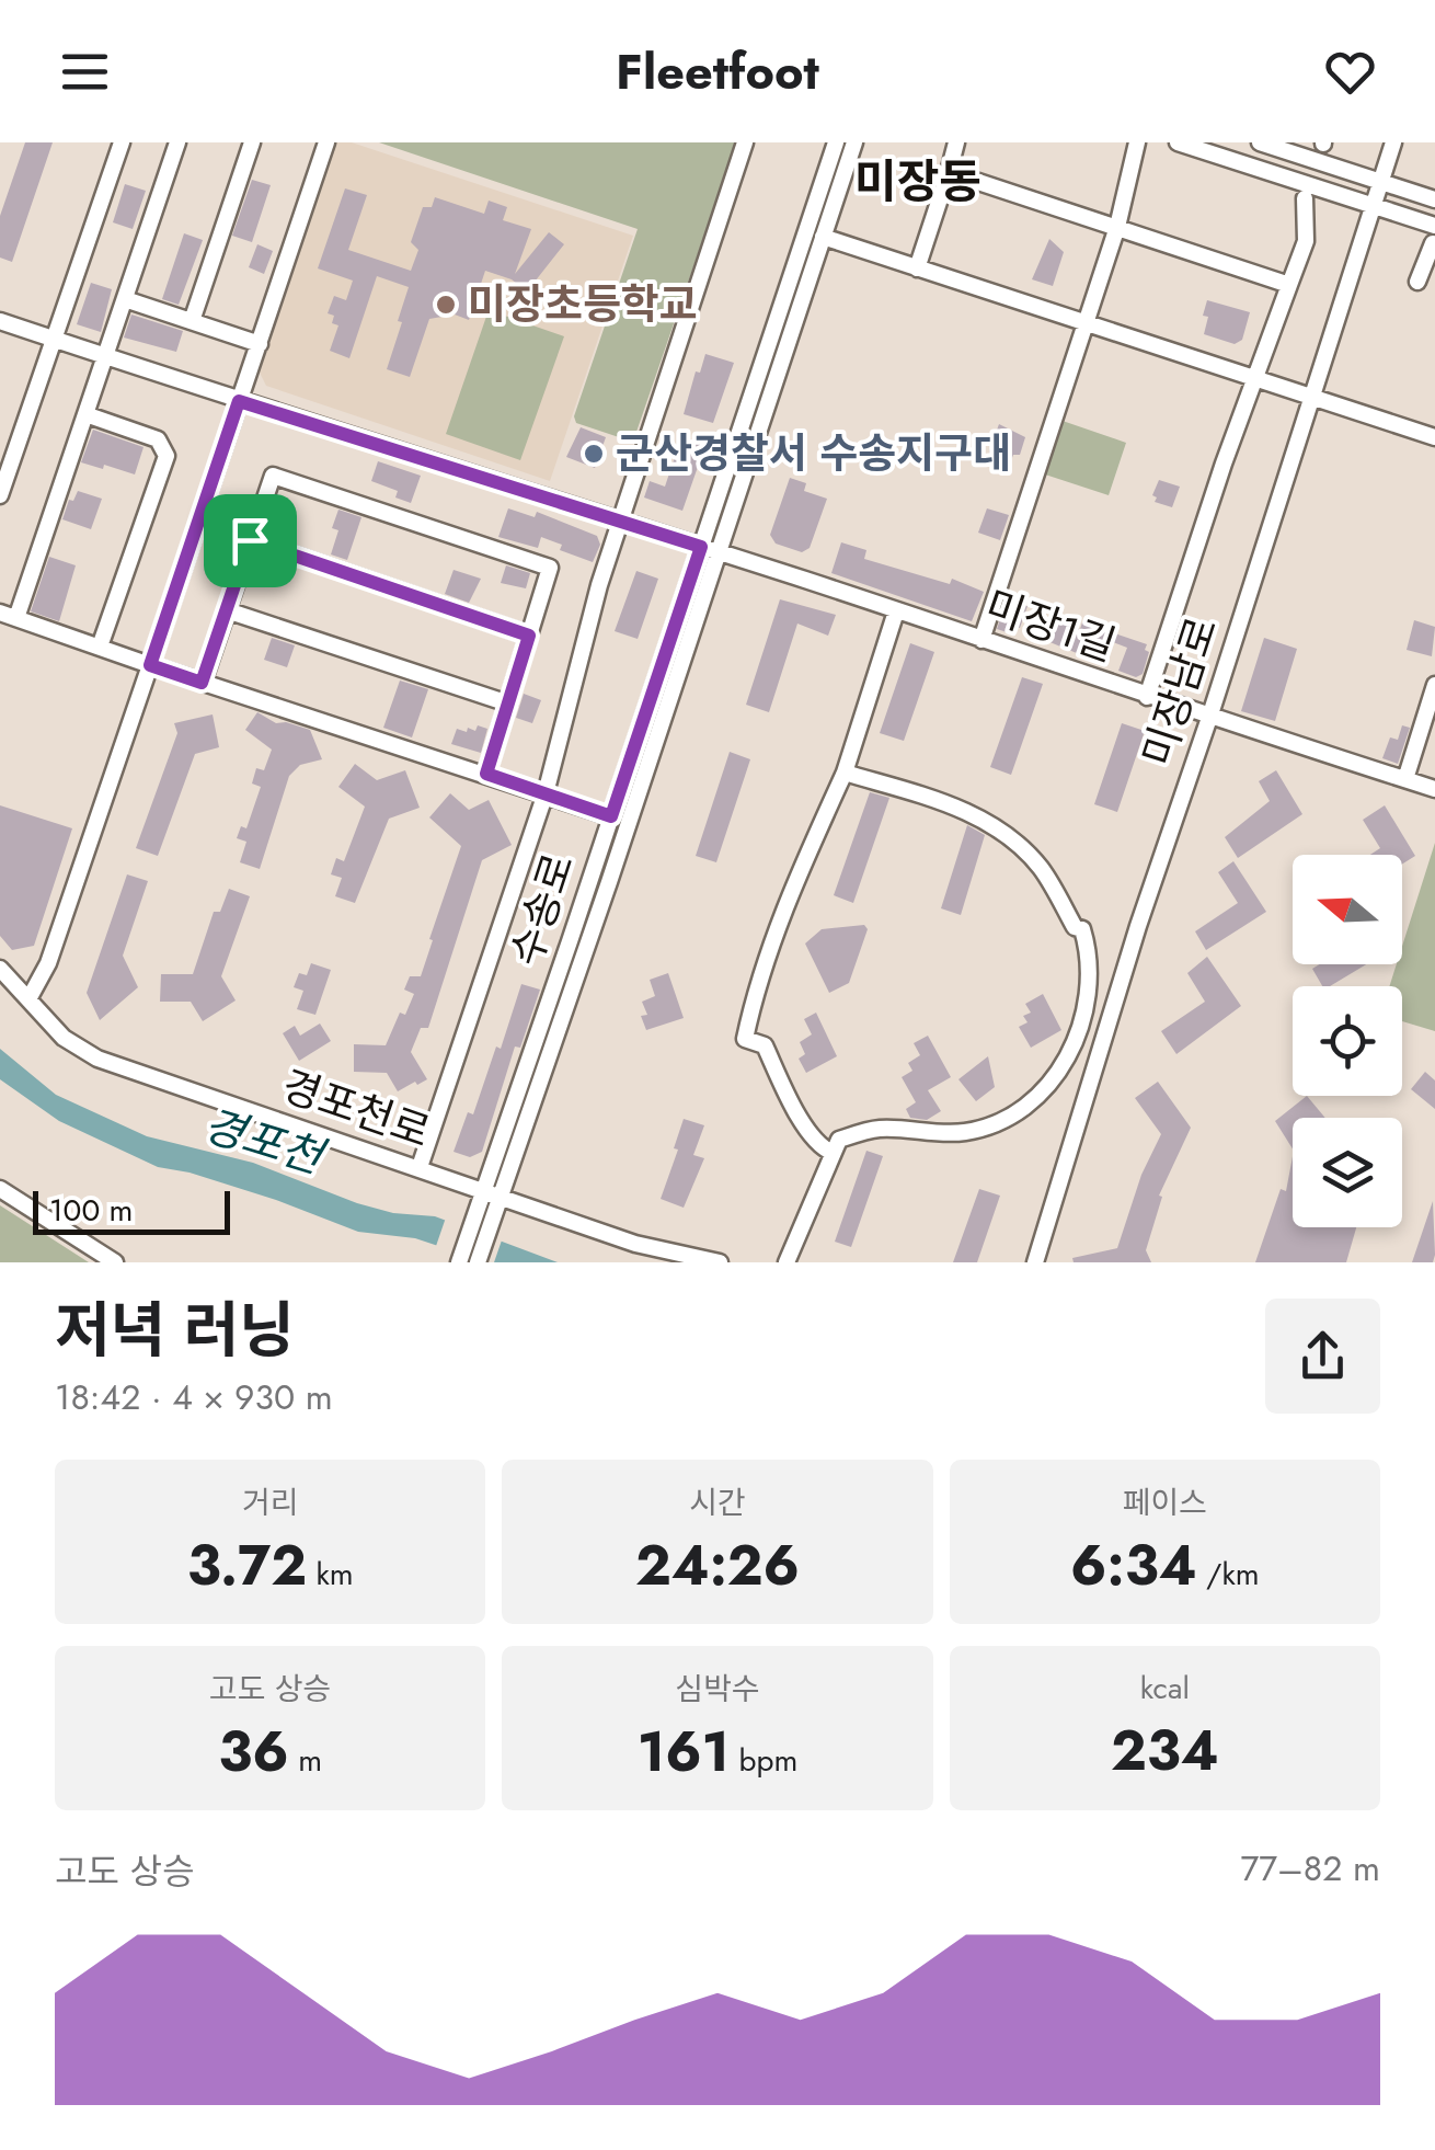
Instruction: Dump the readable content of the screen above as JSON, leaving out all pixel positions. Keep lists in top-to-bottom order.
{
  "streets": {
    "street": [
      "미장1길",
      "미장남로",
      "수송로",
      "경포천로"
    ]
  },
  "crossings": [
    ["미장1길", "미장남로"],
    ["미장1길", "수송로"],
    ["수송로", "경포천로"]
  ],
  "districts": ["미장동"],
  "water": ["경포천"],
  "places": ["미장초등학교", "군산경찰서 수송지구대"],
  "scale_bar": "100 m",
  "north": "left",
  "page": {
    "header": "Fleetfoot",
    "scale": "100 m",
    "heading": ["저녁 러닝", "18:42 · 4 × 930 m"],
    "stats": [
      ["거리", "3.72 km"],
      ["시간", "24:26"],
      ["페이스", "6:34 /km"],
      ["고도 상승", "36 m"],
      ["심박수", "161 bpm"],
      ["kcal", "234"]
    ],
    "chart": ["고도 상승", "77–82 m"]
  }
}
